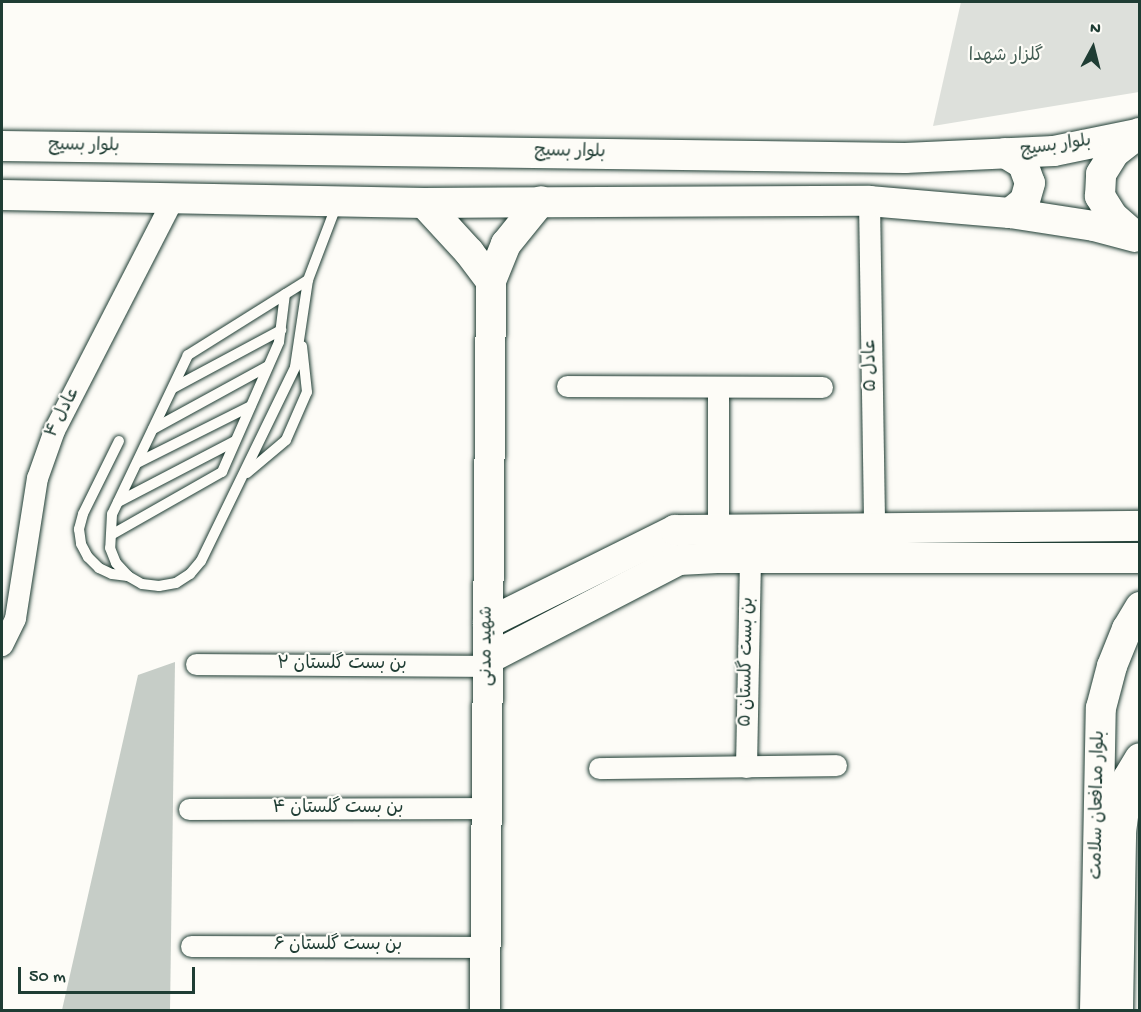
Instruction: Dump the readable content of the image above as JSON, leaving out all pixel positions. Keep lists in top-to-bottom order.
{
  "streets": {
    "street": [
      "بلوار بسیج",
      "عادل ۵",
      "عادل ۴",
      "شهید مدنی",
      "بن بست گلستان ۵",
      "بن بست گلستان ۲",
      "بلوار مدافعان سلامت",
      "بن بست گلستان ۴",
      "بن بست گلستان ۶"
    ]
  },
  "crossings": [
    ["شهید مدنی", "بن بست گلستان ۲"],
    ["شهید مدنی", "بن بست گلستان ۴"],
    ["شهید مدنی", "بن بست گلستان ۶"]
  ],
  "parks": ["گلزار شهدا"],
  "scale_bar": "50 m",
  "north": "top"
}
